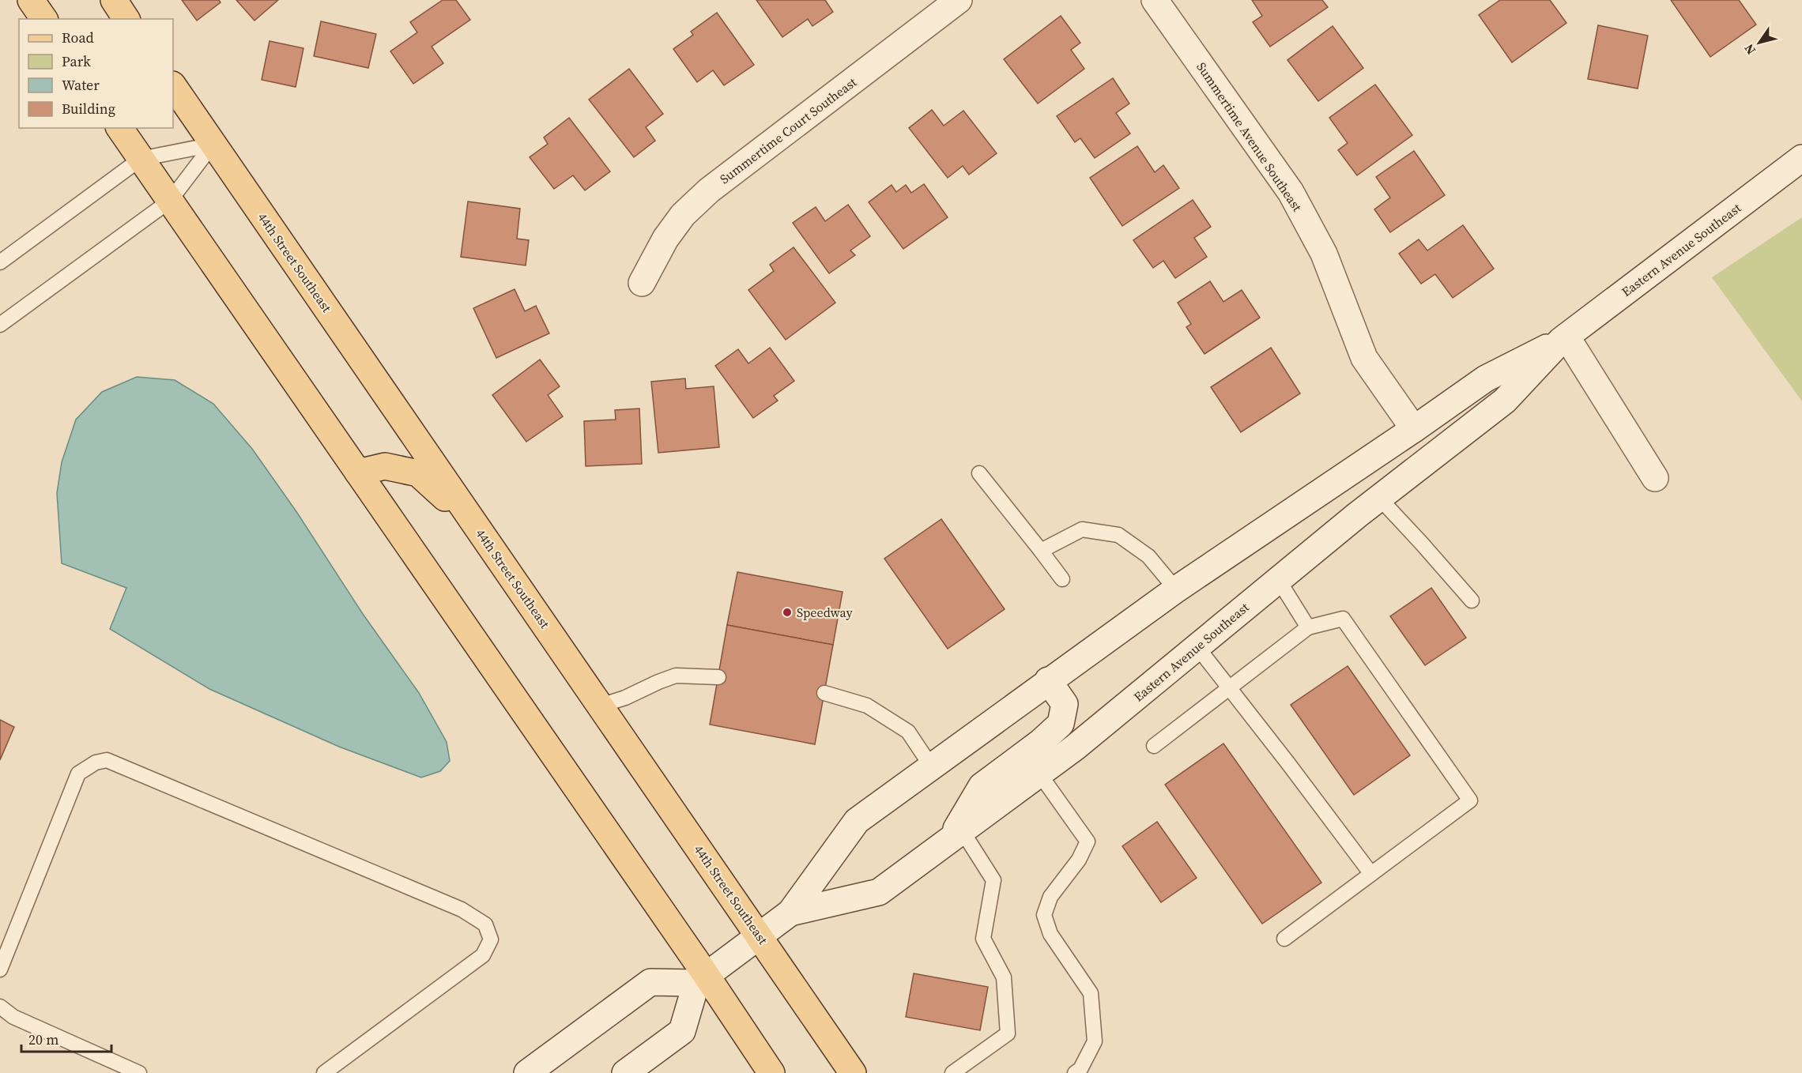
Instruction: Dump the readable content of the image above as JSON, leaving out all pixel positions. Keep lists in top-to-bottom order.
{
  "streets": {
    "main road": ["44th Street Southeast"],
    "street": ["Summertime Court Southeast", "Summertime Avenue Southeast", "Eastern Avenue Southeast"]
  },
  "crossings": [
    ["Summertime Avenue Southeast", "Eastern Avenue Southeast"],
    ["Eastern Avenue Southeast", "44th Street Southeast"]
  ],
  "places": ["Speedway"],
  "legend": [
    "Road",
    "Park",
    "Water",
    "Building"
  ],
  "scale_bar": "20 m",
  "north": "bottom left"
}
